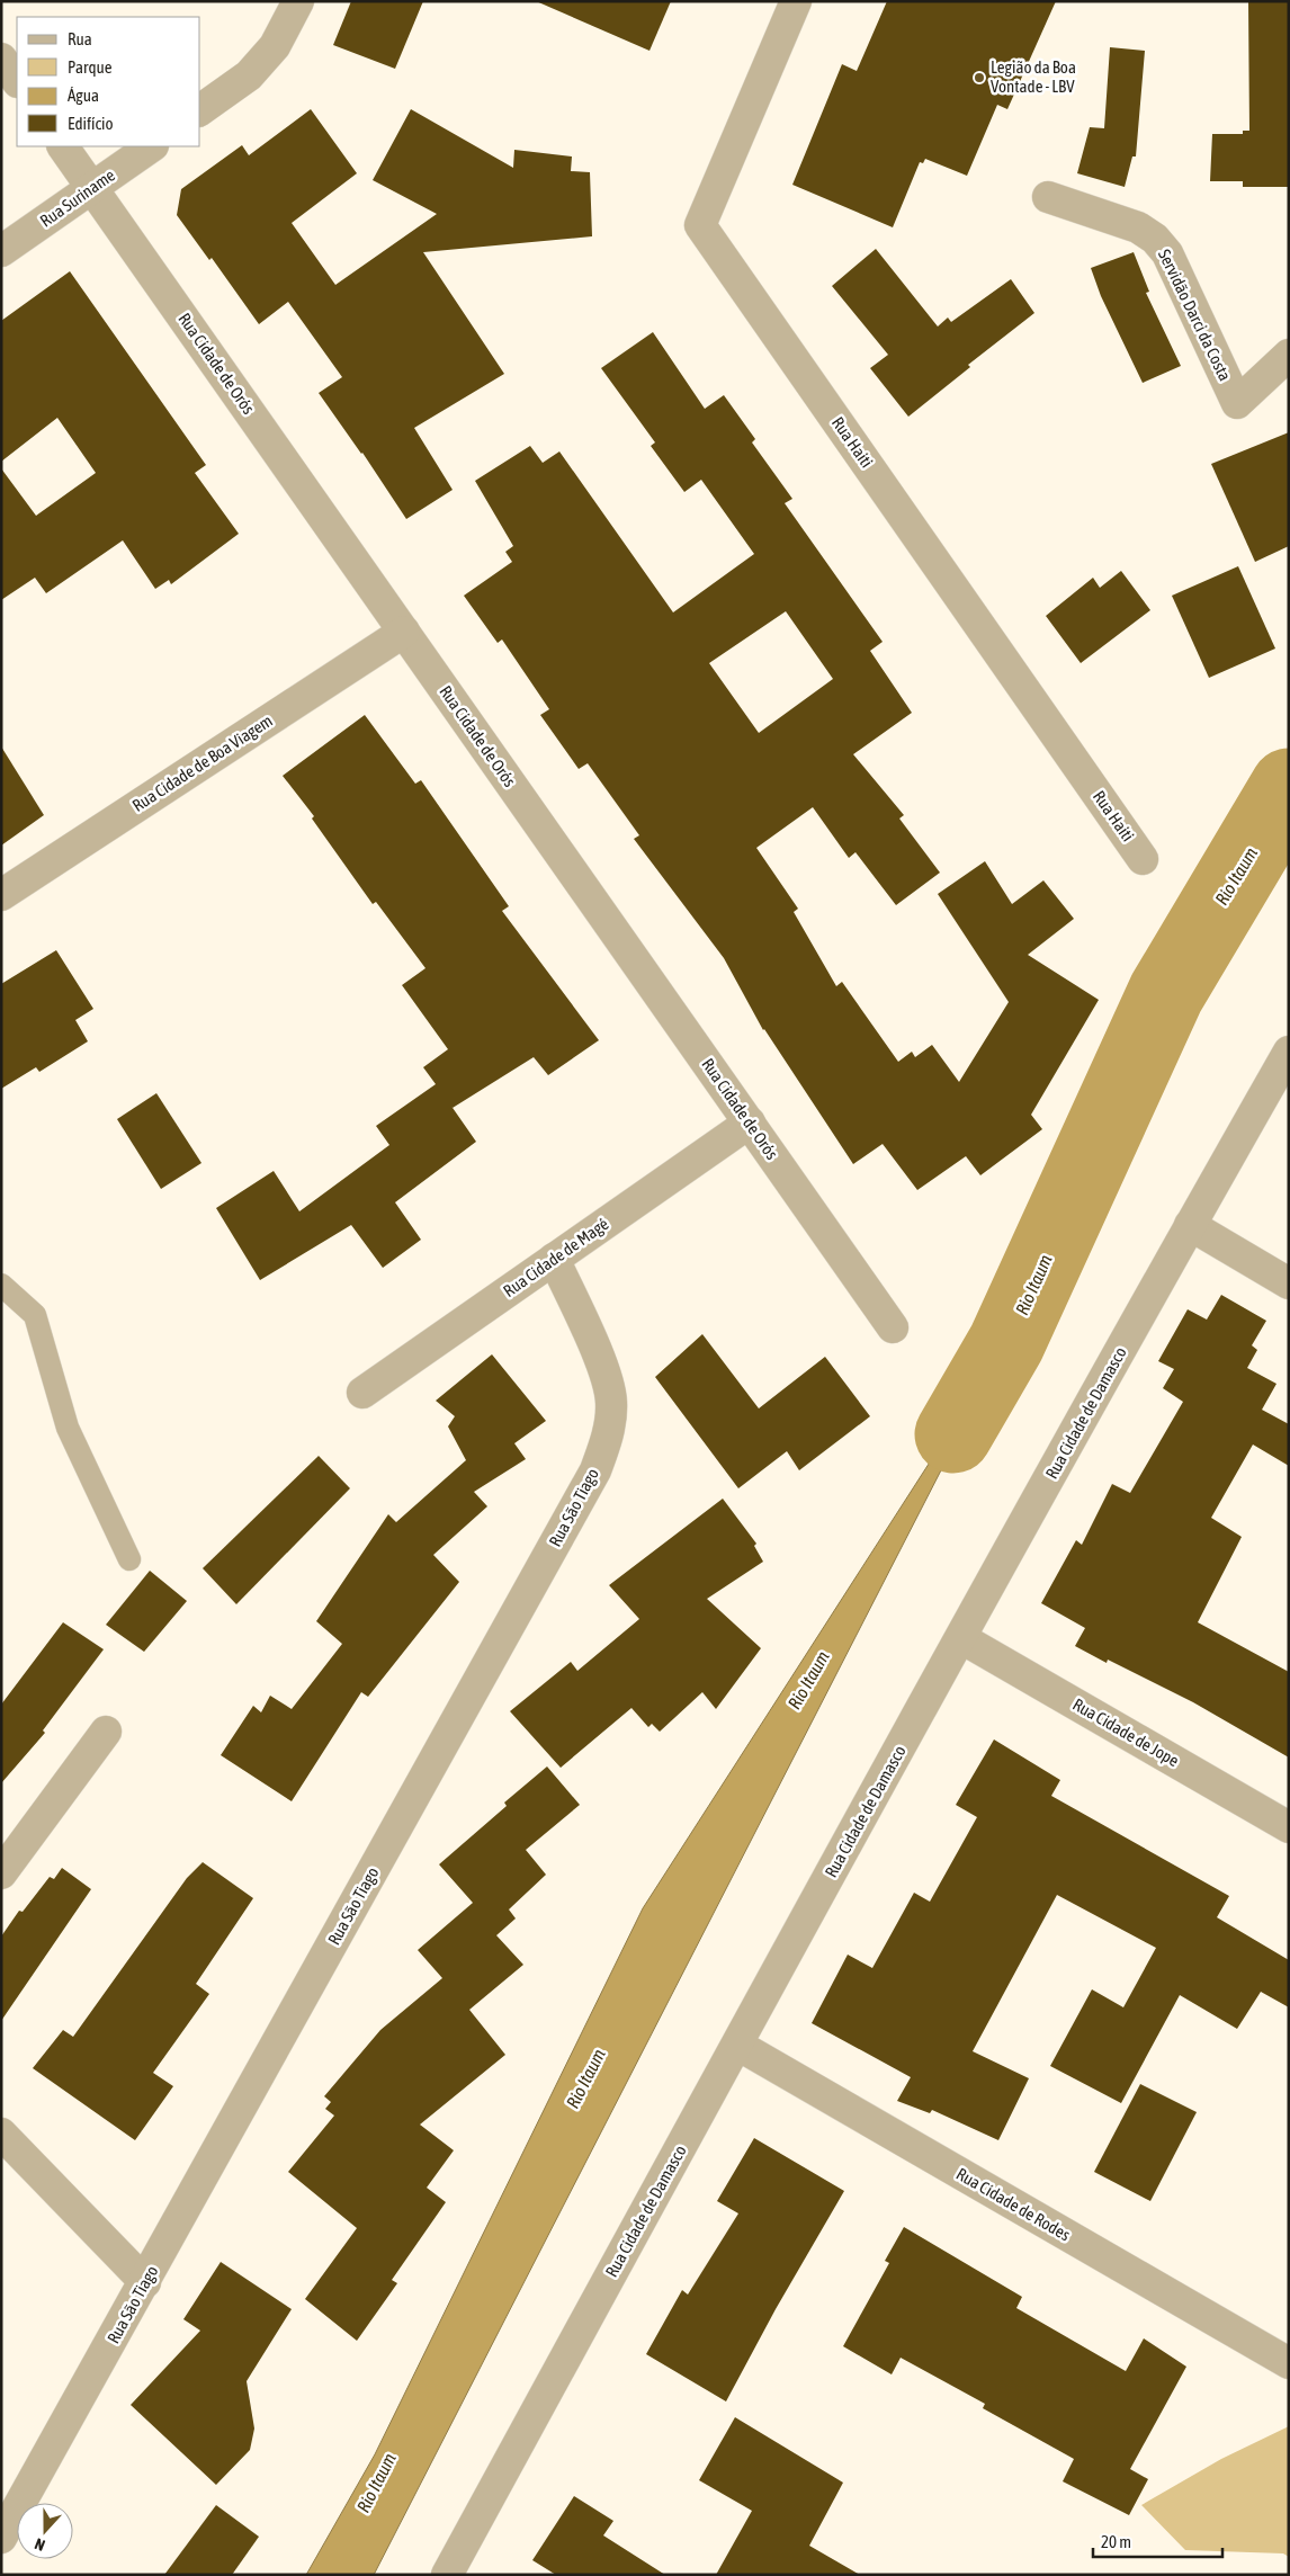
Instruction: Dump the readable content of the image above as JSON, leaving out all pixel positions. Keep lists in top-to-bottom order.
{
  "streets": {
    "street": [
      "Rua Suriname",
      "Servidão Darci da Costa",
      "Rua Cidade de Orós",
      "Rua Haiti",
      "Rua Cidade de Boa Viagem",
      "Rua Cidade de Magé",
      "Rua Cidade de Damasco",
      "Rua São Tiago",
      "Rua Cidade de Jope",
      "Rua Cidade de Rodes"
    ]
  },
  "crossings": [
    ["Rua Suriname", "Rua Cidade de Orós"],
    ["Rua Cidade de Orós", "Rua Cidade de Boa Viagem"],
    ["Rua Cidade de Orós", "Rua Cidade de Magé"],
    ["Rua Cidade de Magé", "Rua São Tiago"],
    ["Rua Cidade de Damasco", "Rua Cidade de Jope"],
    ["Rua Cidade de Damasco", "Rua Cidade de Rodes"]
  ],
  "water": ["Rio Itaum"],
  "places": ["Legião da Boa Vontade - LBV"],
  "legend": [
    "Rua",
    "Parque",
    "Água",
    "Edifício"
  ],
  "scale_bar": "20 m",
  "north": "bottom"
}
